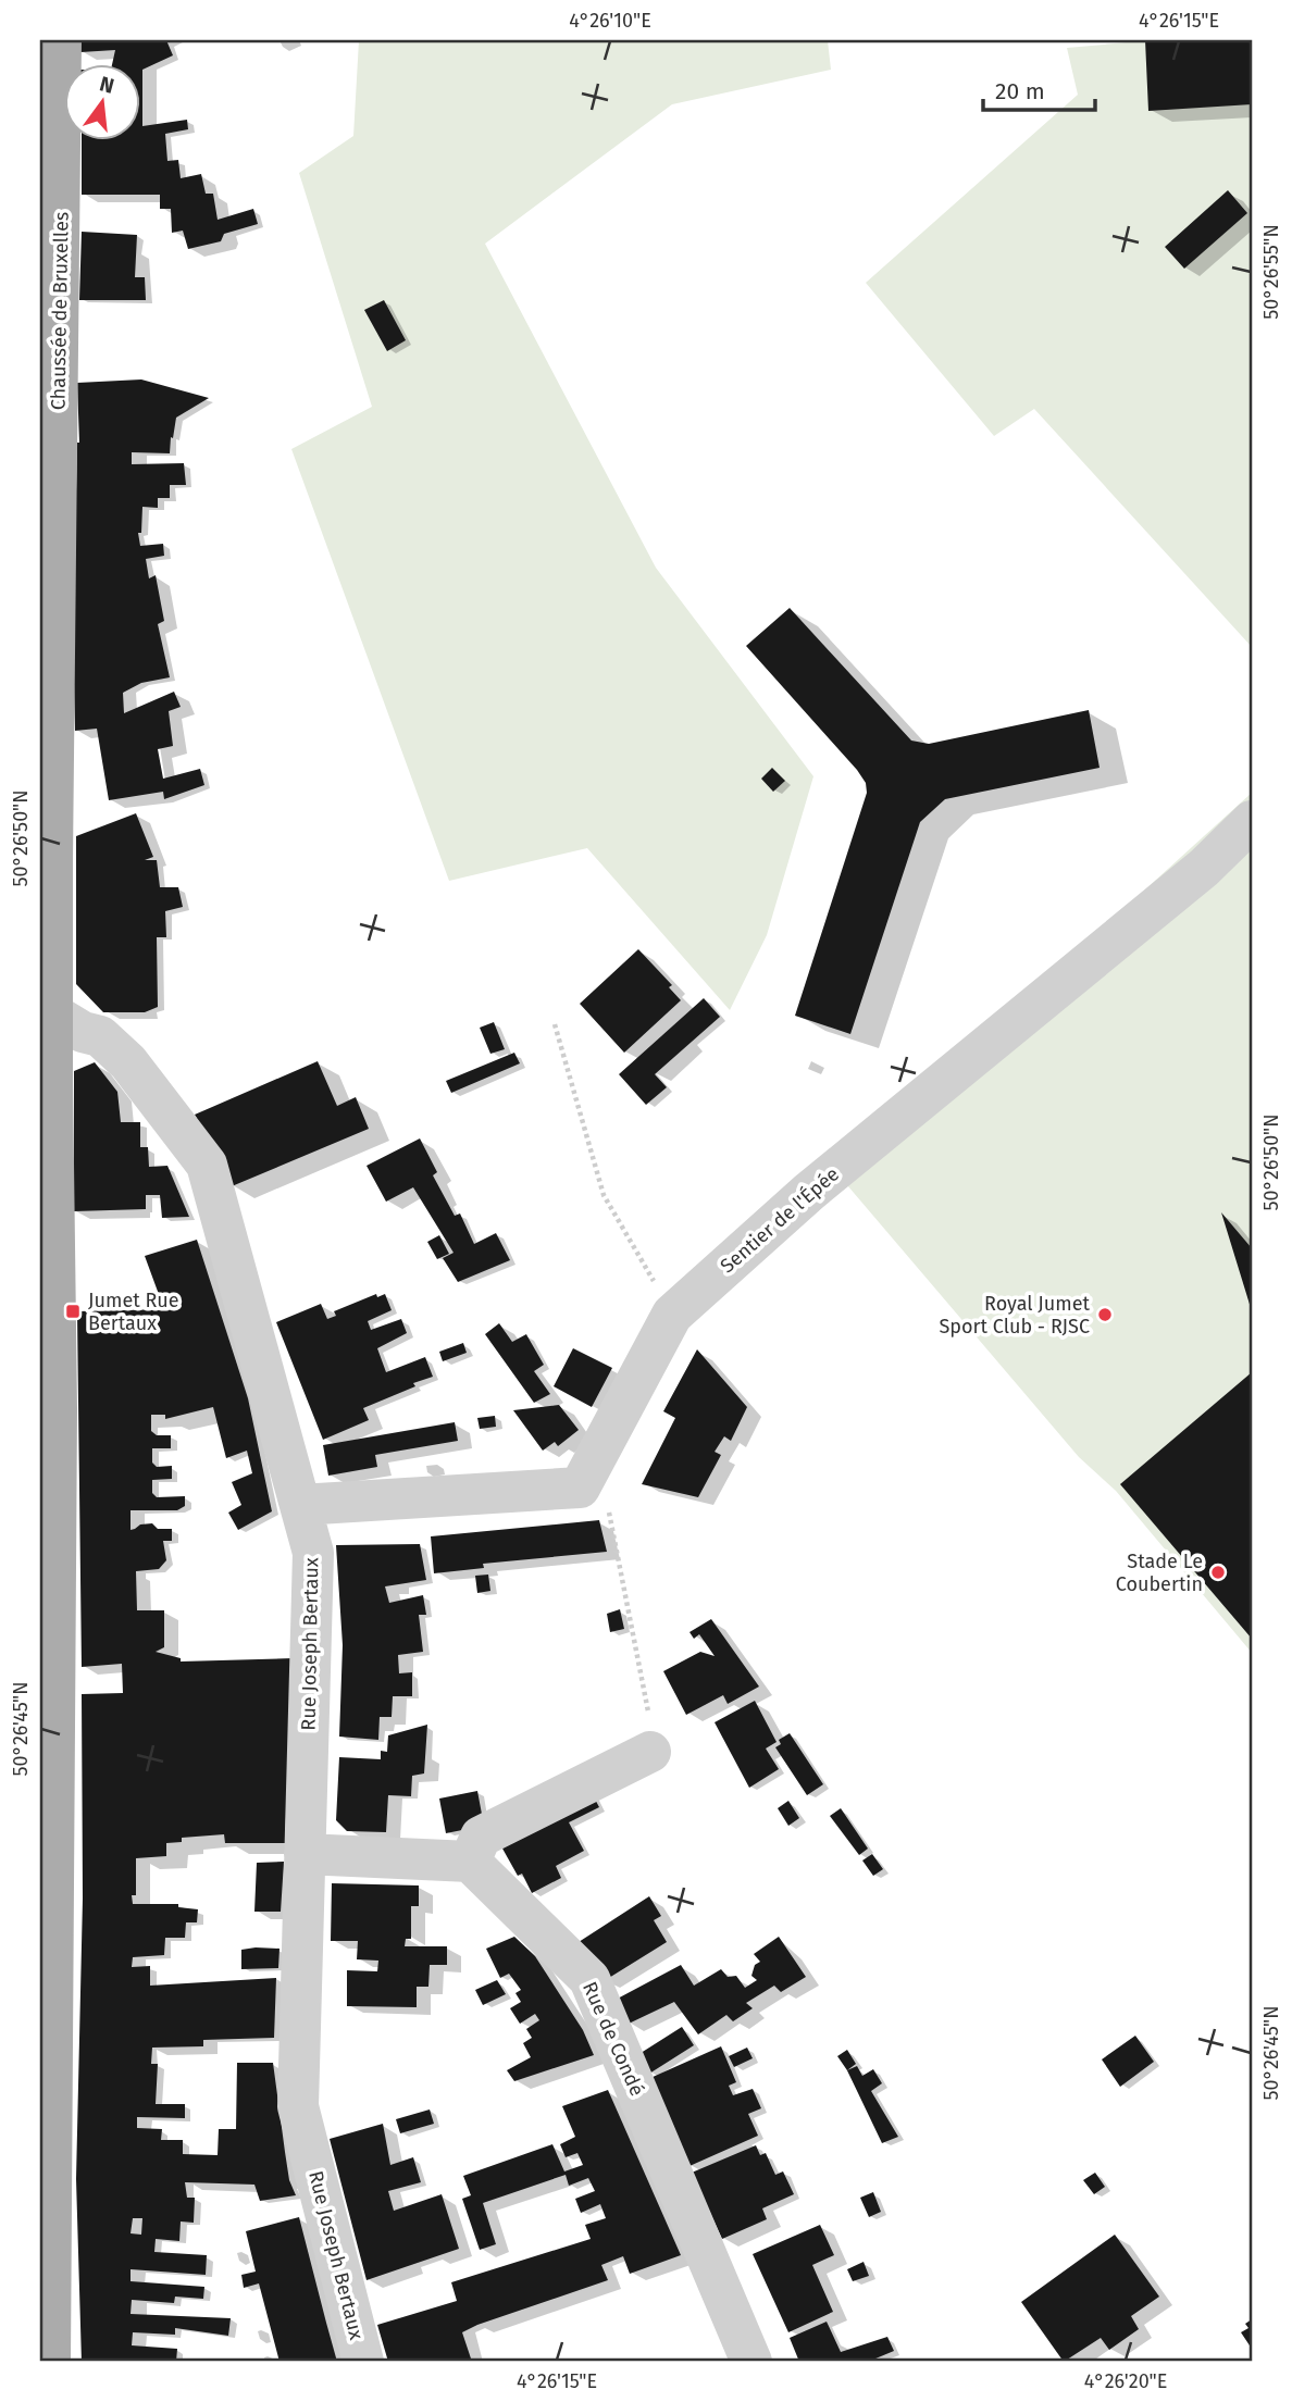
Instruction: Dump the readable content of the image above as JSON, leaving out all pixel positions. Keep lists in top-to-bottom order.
{
  "streets": {
    "main road": ["Chaussée de Bruxelles"],
    "street": ["Sentier de l'Épée", "Rue Joseph Bertaux", "Rue de Condé"]
  },
  "crossings": [
    ["Chaussée de Bruxelles", "Rue Joseph Bertaux"]
  ],
  "places": {
    "transit": ["Jumet Rue Bertaux"],
    "other": ["Royal Jumet Sport Club - RJSC", "Stade Le Coubertin"]
  },
  "scale_bar": "20 m",
  "north": "top",
  "coordinates": [
    "4°26'10\"E",
    "4°26'15\"E",
    "50°26'55\"N",
    "50°26'50\"N",
    "50°26'45\"N",
    "4°26'20\"E"
  ]
}
